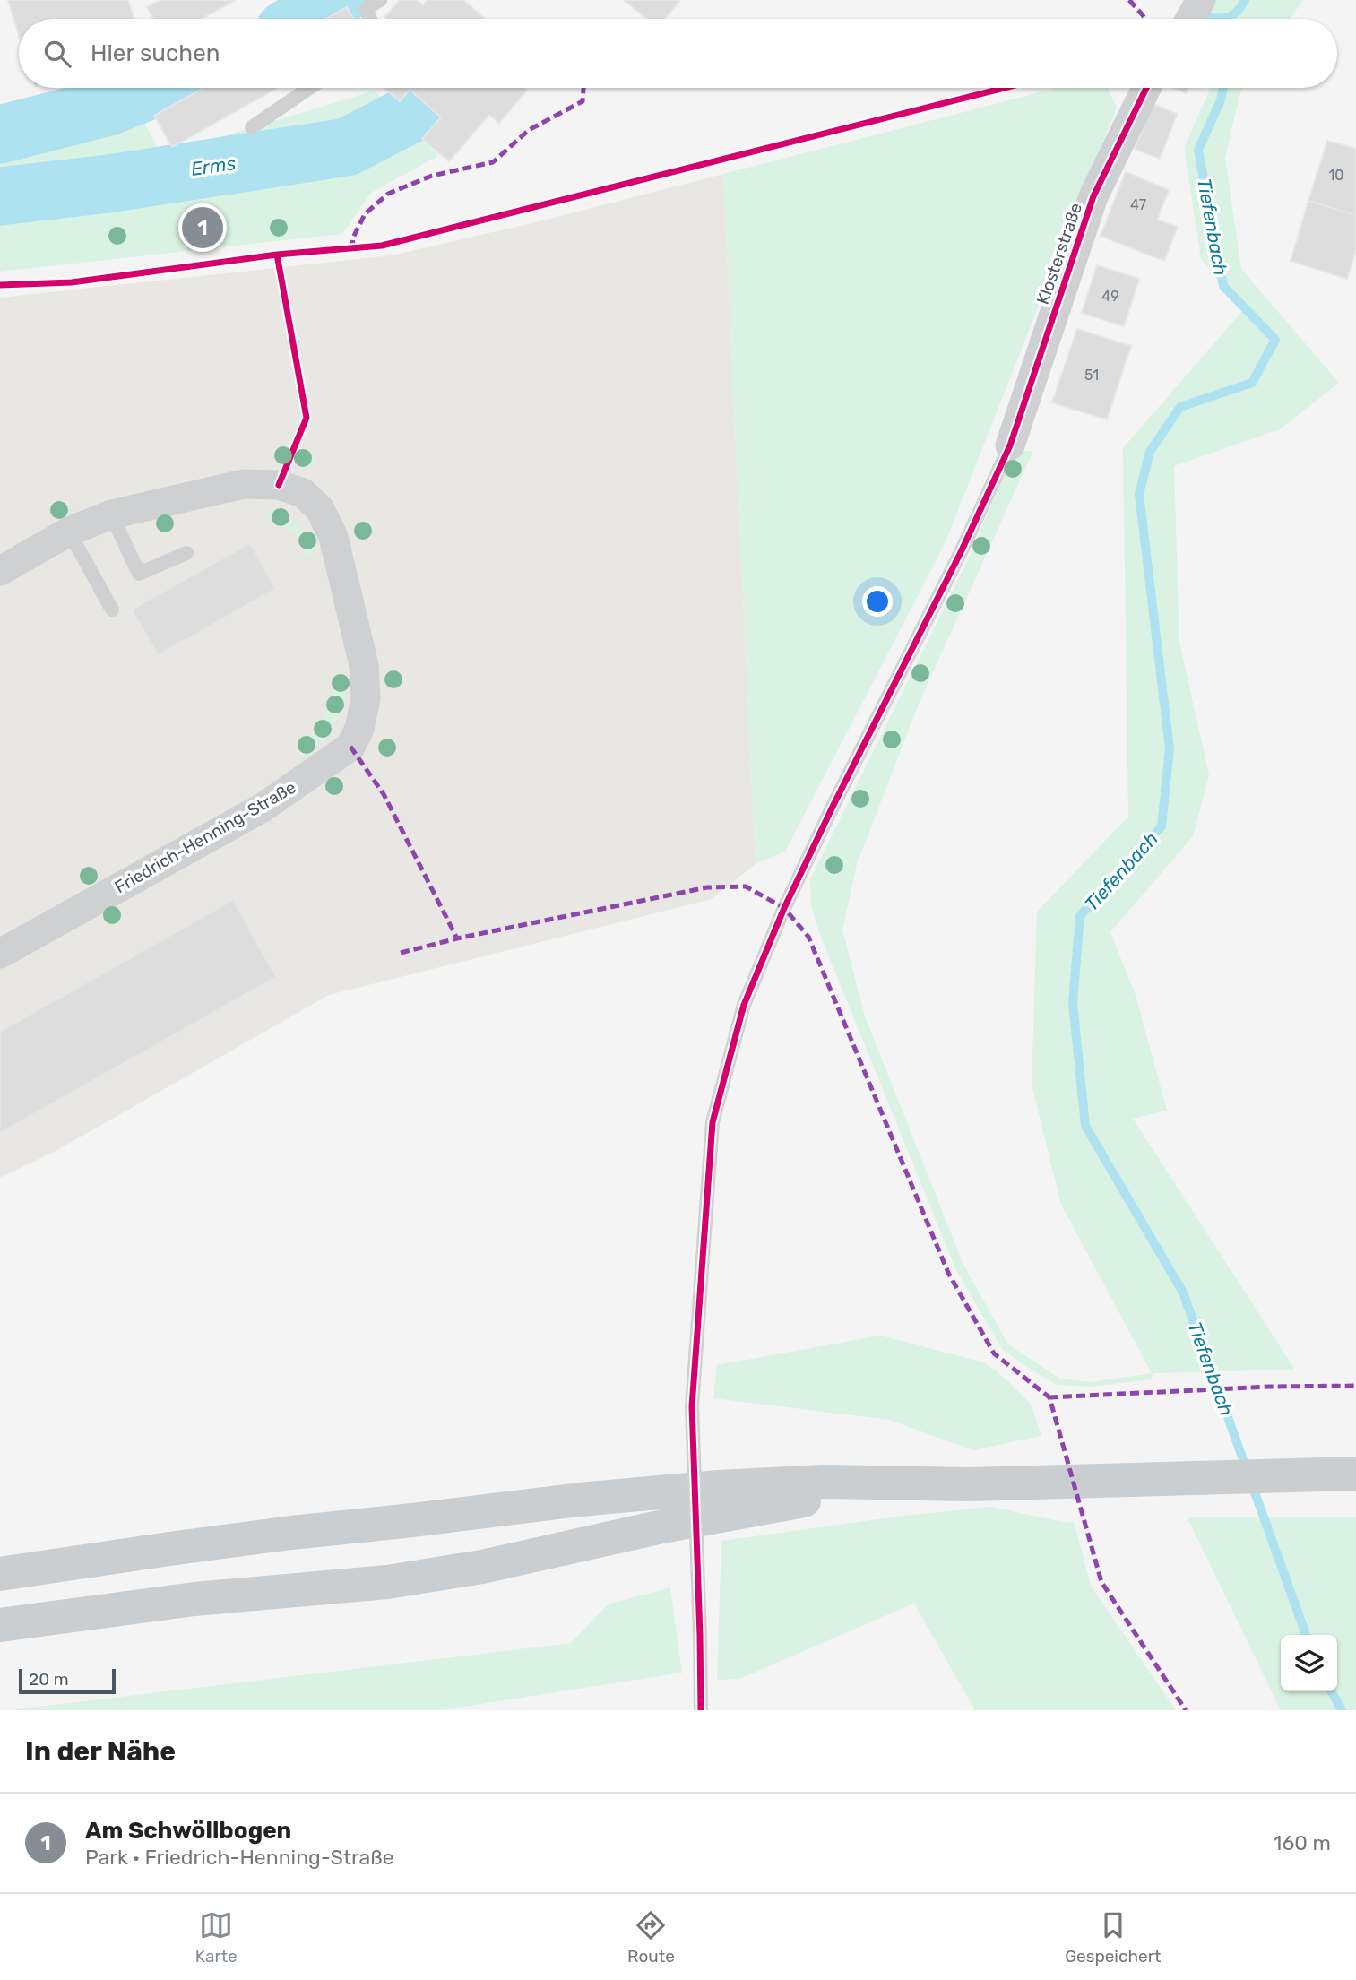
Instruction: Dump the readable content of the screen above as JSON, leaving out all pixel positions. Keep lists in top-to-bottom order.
{
  "streets": {
    "street": ["Klosterstraße", "Friedrich-Henning-Straße"]
  },
  "water": ["Erms", "Tiefenbach"],
  "house_numbers": [
    "10",
    "47",
    "49",
    "51"
  ],
  "scale_bar": "20 m",
  "page": {
    "search": "Hier suchen",
    "pins": "1",
    "scale": "20 m",
    "heading": "In der Nähe",
    "list": [
      {
        "mark": "1",
        "name": "Am Schwöllbogen",
        "note": "Park · Friedrich-Henning-Straße",
        "value": "160 m"
      }
    ],
    "nav": ["Karte", "Route", "Gespeichert"]
  }
}
